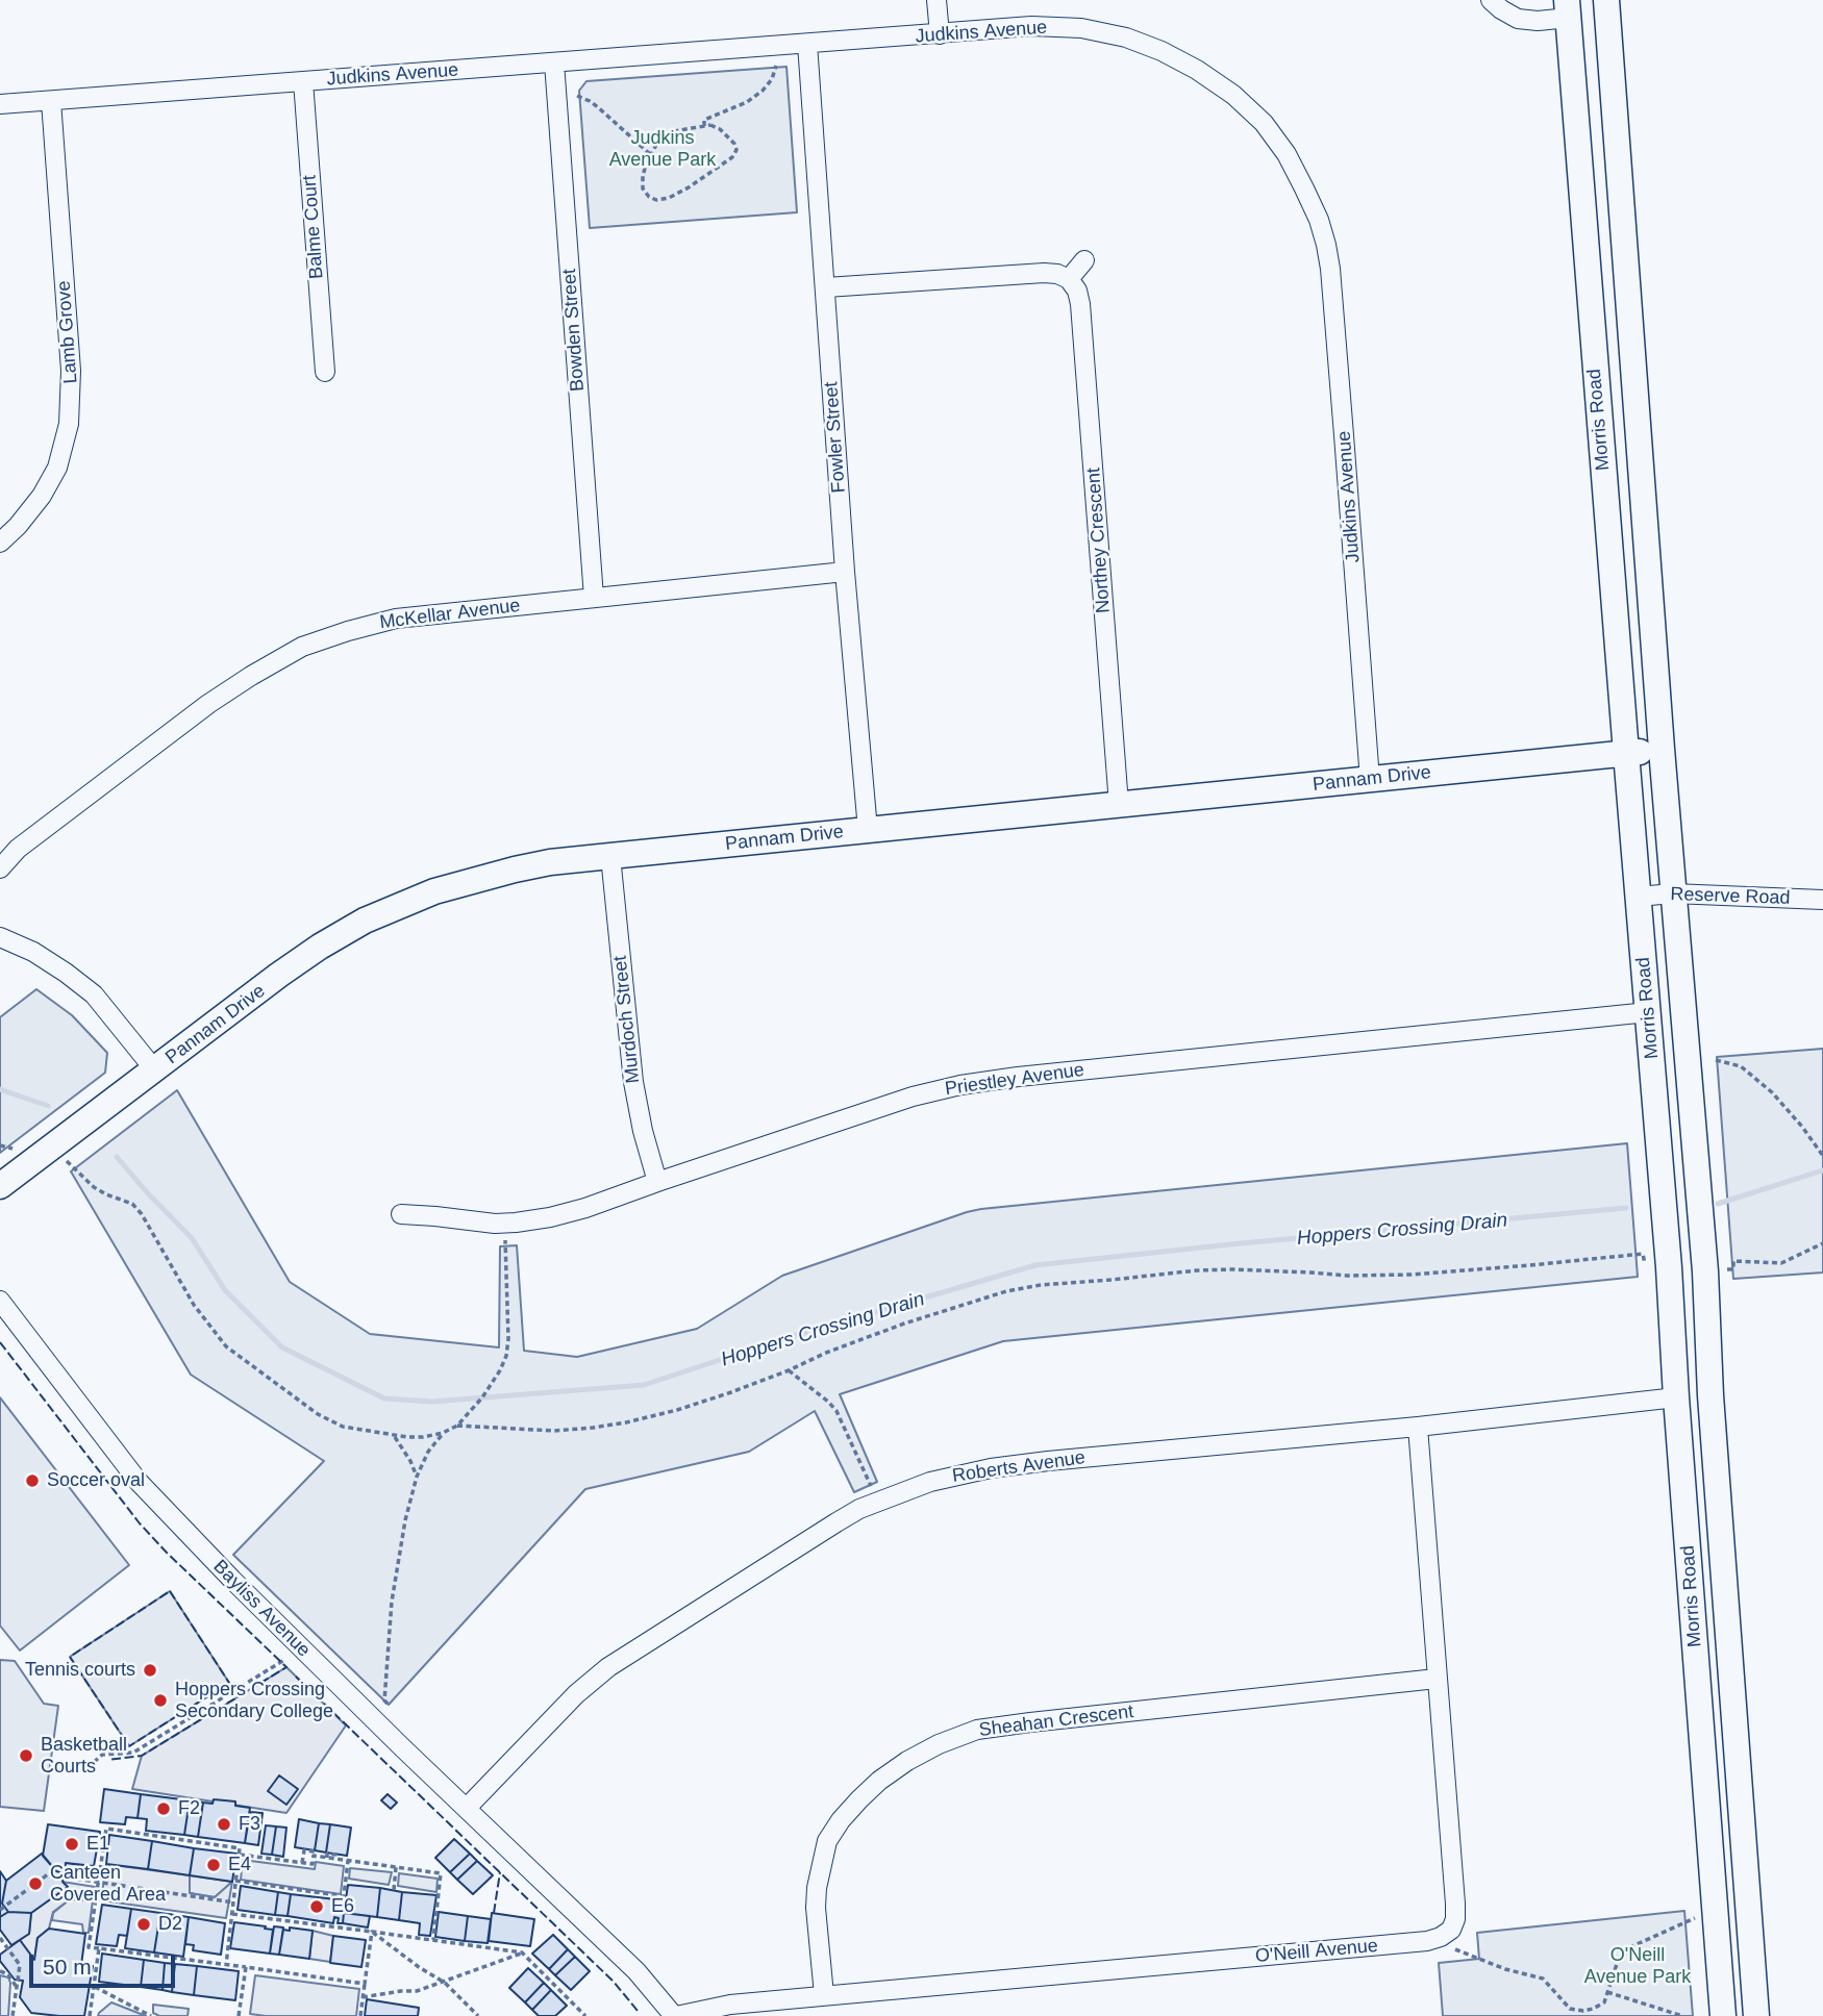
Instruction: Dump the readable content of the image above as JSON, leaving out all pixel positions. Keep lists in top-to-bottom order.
{
  "streets": {
    "street": [
      "Judkins Avenue",
      "Balme Court",
      "Bowden Street",
      "Lamb Grove",
      "Morris Road",
      "Fowler Street",
      "Northey Crescent",
      "McKellar Avenue",
      "Pannam Drive",
      "Reserve Road",
      "Murdoch Street",
      "Priestley Avenue",
      "Roberts Avenue",
      "Bayliss Avenue",
      "Sheahan Crescent",
      "O'Neill Avenue"
    ]
  },
  "crossings": [
    ["Judkins Avenue", "Balme Court"],
    ["Judkins Avenue", "Bowden Street"],
    ["Judkins Avenue", "Lamb Grove"],
    ["Judkins Avenue", "Fowler Street"],
    ["Judkins Avenue", "Pannam Drive"],
    ["Bowden Street", "McKellar Avenue"],
    ["Morris Road", "Pannam Drive"],
    ["Morris Road", "Reserve Road"],
    ["Morris Road", "Priestley Avenue"],
    ["Morris Road", "Roberts Avenue"],
    ["Fowler Street", "McKellar Avenue"],
    ["Fowler Street", "Pannam Drive"],
    ["Northey Crescent", "Pannam Drive"],
    ["Pannam Drive", "Murdoch Street"],
    ["Murdoch Street", "Priestley Avenue"],
    ["Roberts Avenue", "Bayliss Avenue"],
    ["Bayliss Avenue", "O'Neill Avenue"],
    ["Sheahan Crescent", "O'Neill Avenue"]
  ],
  "water": ["Hoppers Crossing Drain"],
  "parks": ["Judkins Avenue Park", "O'Neill Avenue Park"],
  "places": [
    "Soccer oval",
    "Tennis courts",
    "Hoppers Crossing Secondary College",
    "Basketball Courts",
    "F2",
    "F3",
    "E1",
    "E4",
    "Canteen Covered Area",
    "E6",
    "D2"
  ],
  "scale_bar": "50 m"
}
